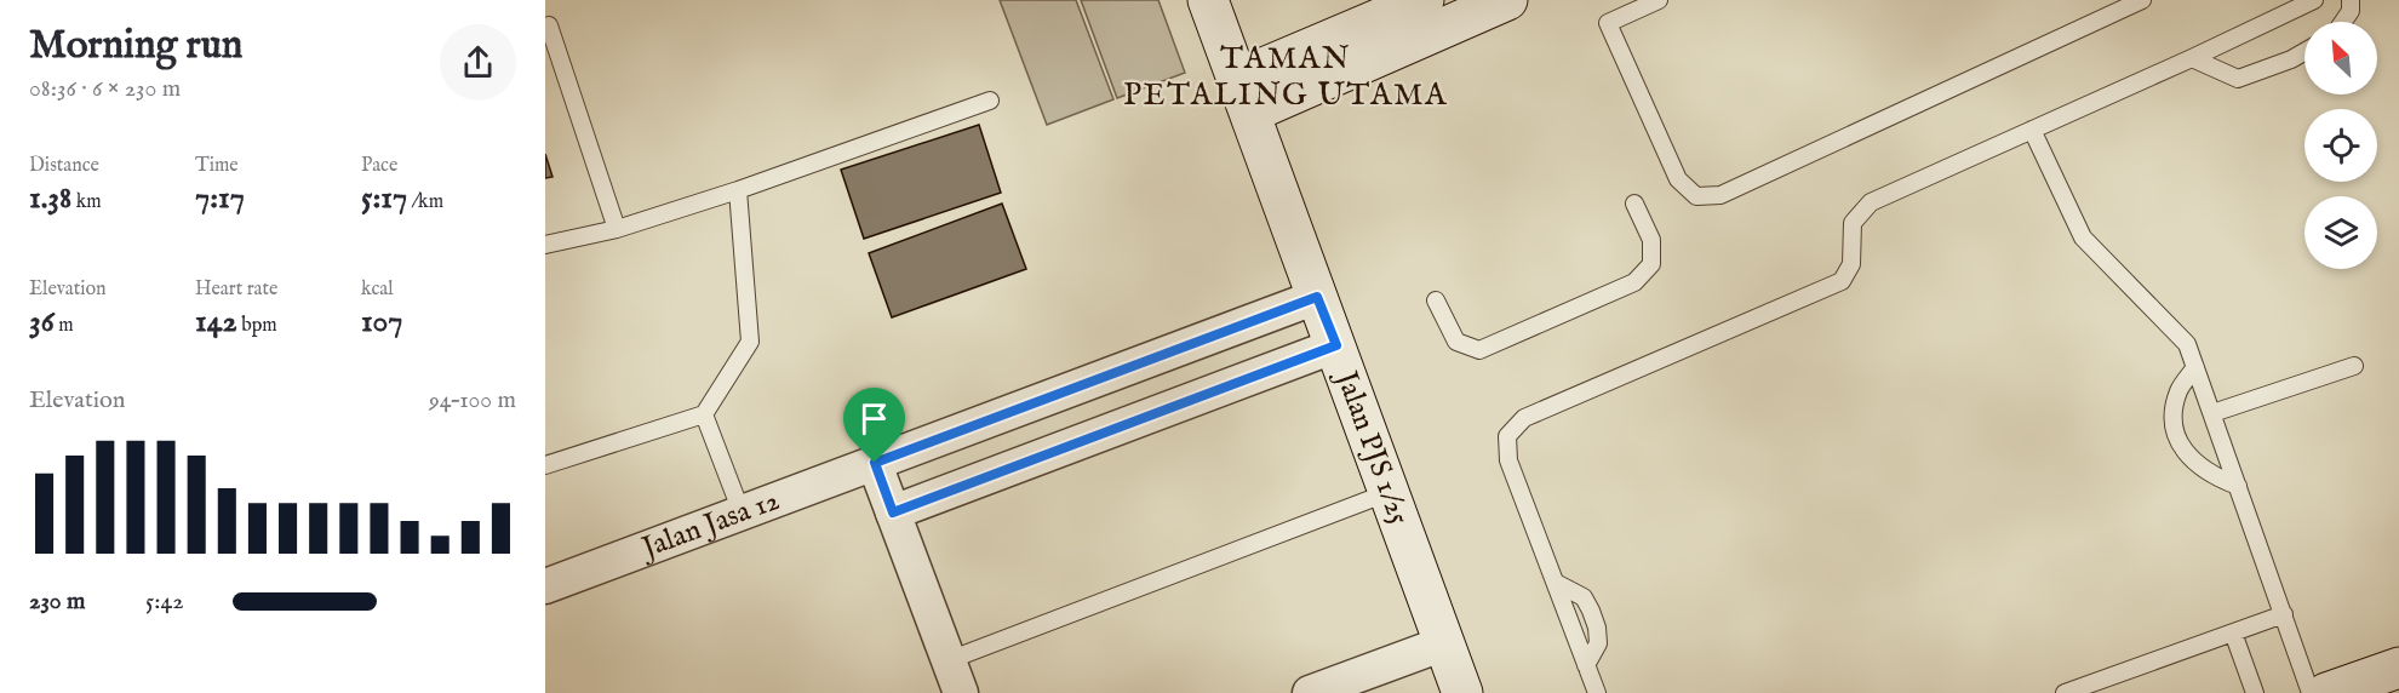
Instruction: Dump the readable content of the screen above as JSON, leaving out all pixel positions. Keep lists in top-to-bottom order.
{
  "streets": {
    "main road": ["Jalan PJS 1/25"],
    "street": ["Jalan Jasa 12"]
  },
  "crossings": [
    ["Jalan PJS 1/25", "Jalan Jasa 12"]
  ],
  "districts": ["TAMAN PETALING UTAMA"],
  "north": "top left",
  "page": {
    "heading": ["Morning run", "08:36 · 6 × 230 m"],
    "stats": [
      ["Distance", "1.38 km"],
      ["Time", "7:17"],
      ["Pace", "5:17 /km"],
      ["Elevation", "36 m"],
      ["Heart rate", "142 bpm"],
      ["kcal", "107"]
    ],
    "chart": ["Elevation", "94–100 m"],
    "list": [
      {
        "name": "230 m",
        "note": "5:42"
      }
    ]
  }
}
